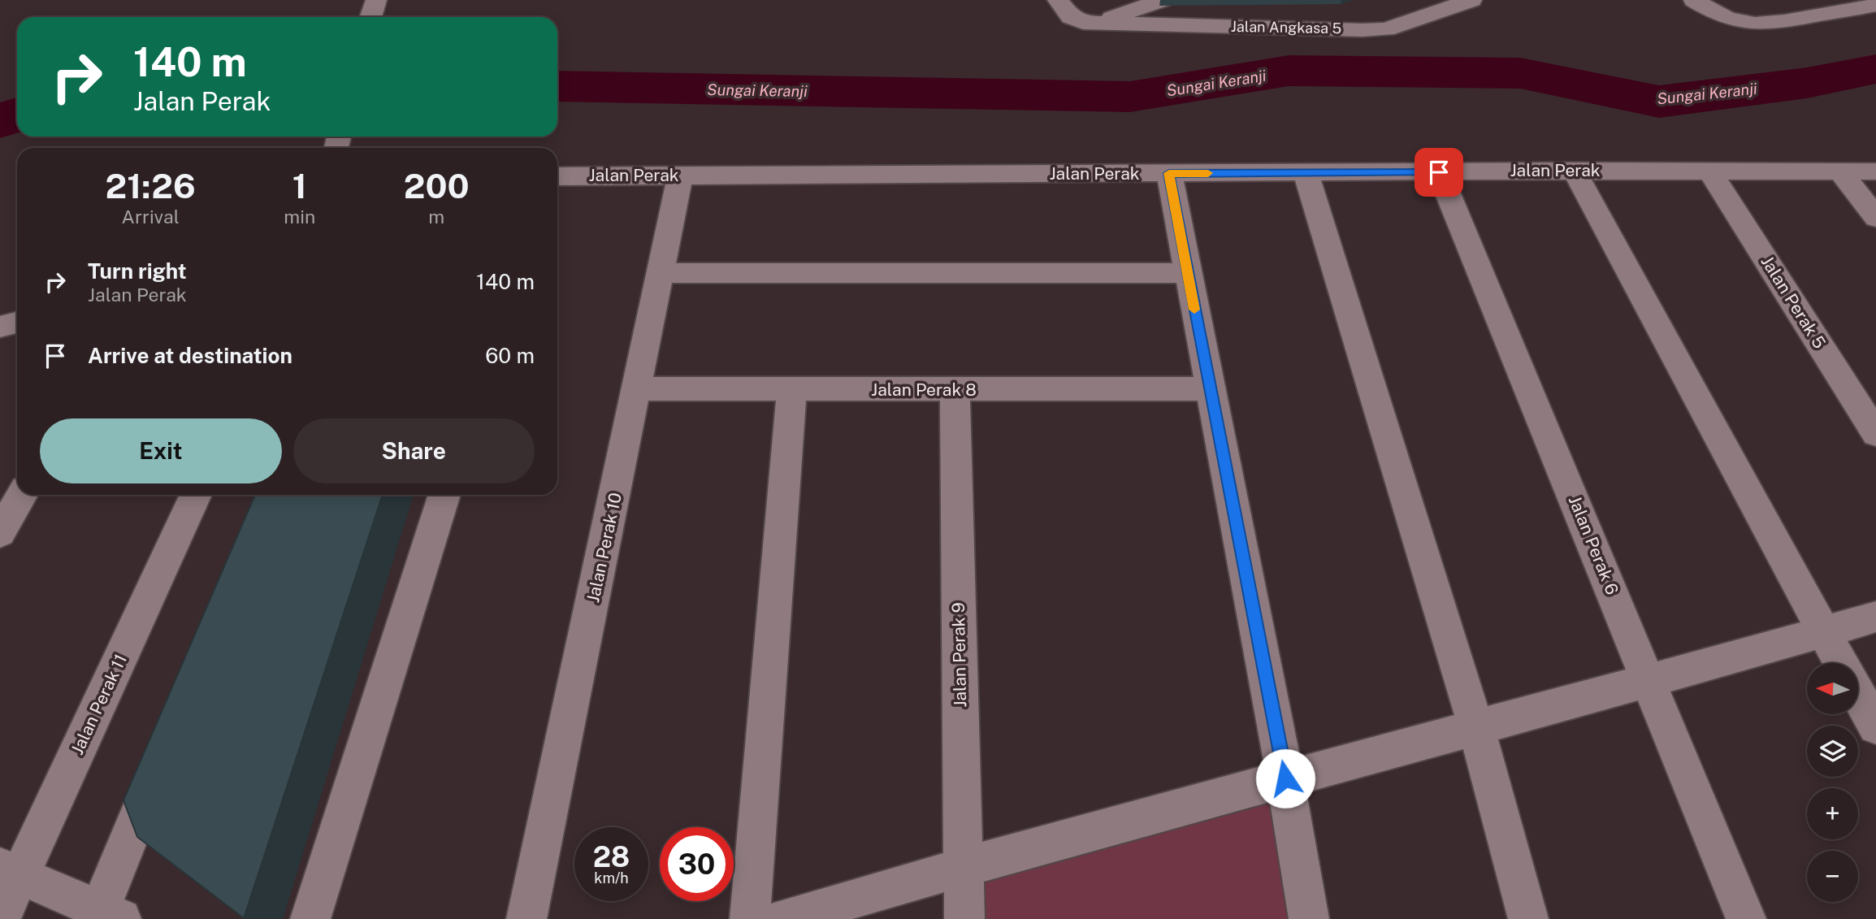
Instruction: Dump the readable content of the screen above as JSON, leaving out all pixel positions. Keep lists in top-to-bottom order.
{
  "streets": {
    "street": [
      "Jalan Angkasa 5",
      "Jalan Perak",
      "Jalan Perak 5",
      "Jalan Perak 8",
      "Jalan Perak 6",
      "Jalan Perak 10",
      "Jalan Perak 9",
      "Jalan Perak 11"
    ]
  },
  "crossings": [
    ["Jalan Perak", "Jalan Perak 5"],
    ["Jalan Perak", "Jalan Perak 6"],
    ["Jalan Perak", "Jalan Perak 10"],
    ["Jalan Perak 8", "Jalan Perak 10"],
    ["Jalan Perak 8", "Jalan Perak 9"]
  ],
  "water": ["Sungai Keranji"],
  "north": "left",
  "page": {
    "turn": ["140 m", "Jalan Perak"],
    "eta": [
      "21:26",
      "Arrival",
      "1",
      "min",
      "200",
      "m"
    ],
    "list": [
      {
        "name": "Turn right",
        "note": "Jalan Perak",
        "value": "140 m"
      },
      {
        "name": "Arrive at destination",
        "value": "60 m"
      }
    ],
    "buttons": ["Exit", "Share"],
    "map_buttons": ["+", "−"],
    "speed": "28 km/h",
    "limit": "30"
  }
}
